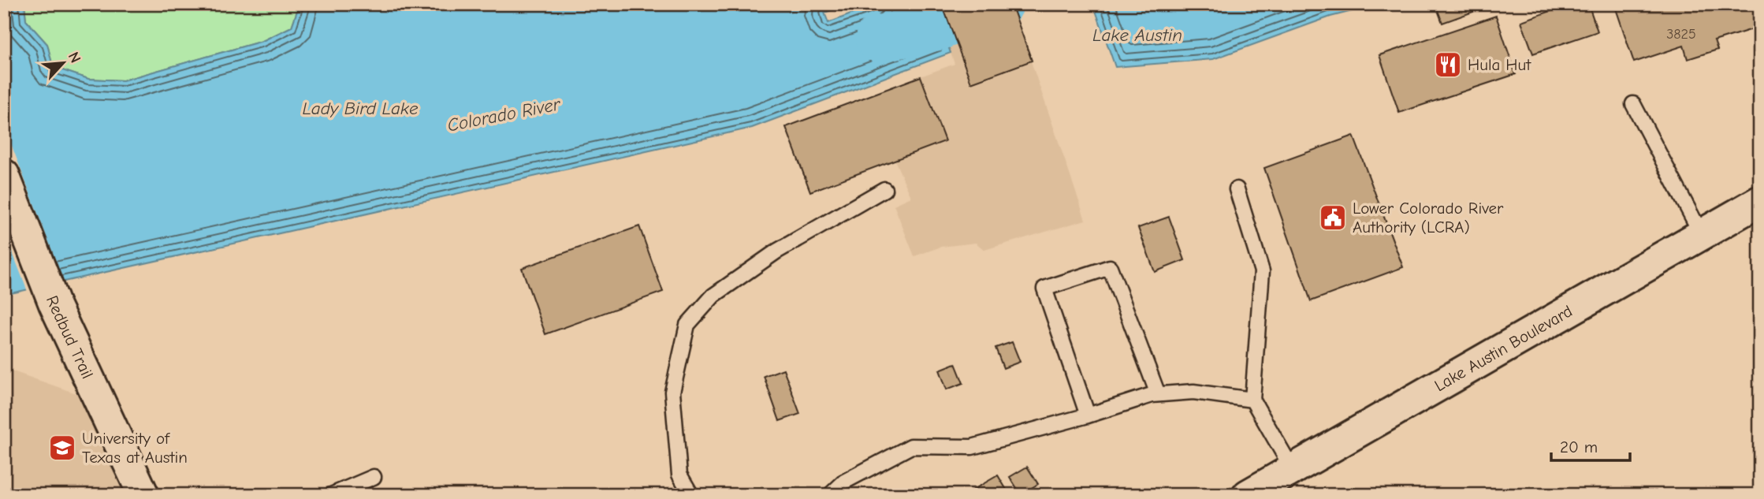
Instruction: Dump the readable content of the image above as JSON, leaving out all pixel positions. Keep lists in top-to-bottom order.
{
  "streets": {
    "street": ["Redbud Trail", "Lake Austin Boulevard"]
  },
  "water": ["Lake Austin", "Lady Bird Lake", "Colorado River"],
  "places": {
    "restaurant": ["Hula Hut"],
    "public building": ["Lower Colorado River Authority (LCRA)"],
    "school or university": ["University of Texas at Austin"]
  },
  "house_numbers": ["3825"],
  "scale_bar": "20 m",
  "north": "top right"
}
